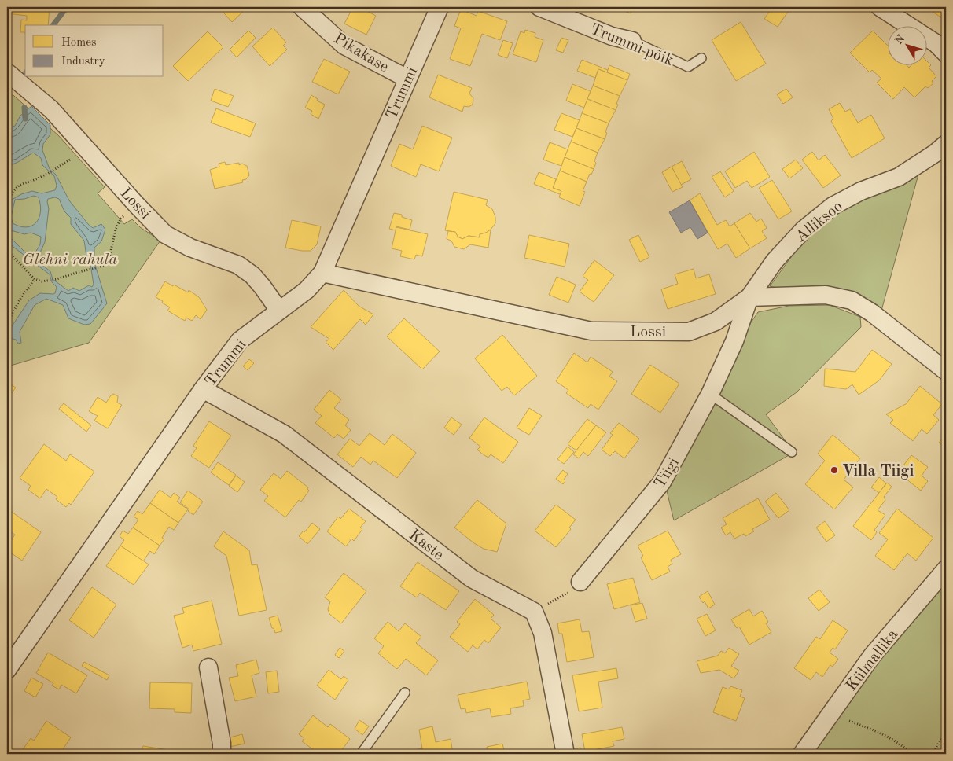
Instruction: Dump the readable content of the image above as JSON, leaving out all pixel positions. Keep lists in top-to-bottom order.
{
  "streets": {
    "street": [
      "Trummi põik",
      "Pikakase",
      "Trummi",
      "Lossi",
      "Alliksoo",
      "Tiigi",
      "Kaste",
      "Külmallika"
    ]
  },
  "crossings": [
    ["Pikakase", "Trummi"],
    ["Trummi", "Lossi"],
    ["Trummi", "Kaste"],
    ["Lossi", "Alliksoo"],
    ["Lossi", "Tiigi"],
    ["Alliksoo", "Tiigi"]
  ],
  "parks": ["Glehni rahula"],
  "places": ["Villa Tiigi"],
  "legend": ["Homes", "Industry"],
  "north": "top left"
}
